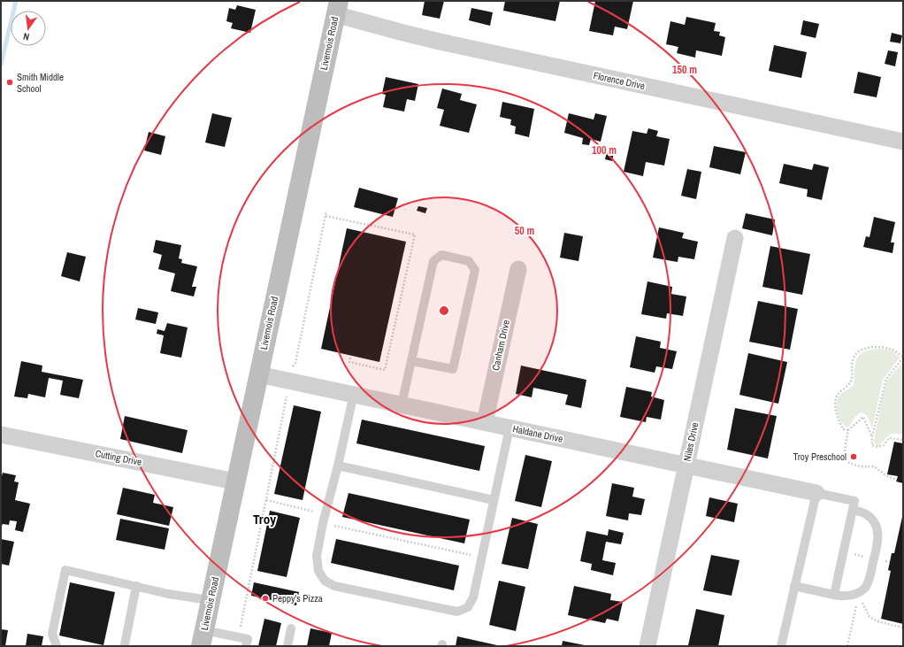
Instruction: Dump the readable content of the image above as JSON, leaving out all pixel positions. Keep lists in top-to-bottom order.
{
  "streets": {
    "main road": ["Livernois Road"],
    "street": [
      "Florence Drive",
      "Canham Drive",
      "Haldane Drive",
      "Niles Drive",
      "Cutting Drive"
    ]
  },
  "crossings": [
    ["Livernois Road", "Florence Drive"],
    ["Livernois Road", "Haldane Drive"],
    ["Livernois Road", "Cutting Drive"],
    ["Canham Drive", "Haldane Drive"],
    ["Haldane Drive", "Niles Drive"]
  ],
  "districts": ["Troy"],
  "places": ["Smith Middle School", "Troy Preschool", "Peppy's Pizza"],
  "north": "bottom",
  "rings": ["150 m", "100 m", "50 m"]
}
